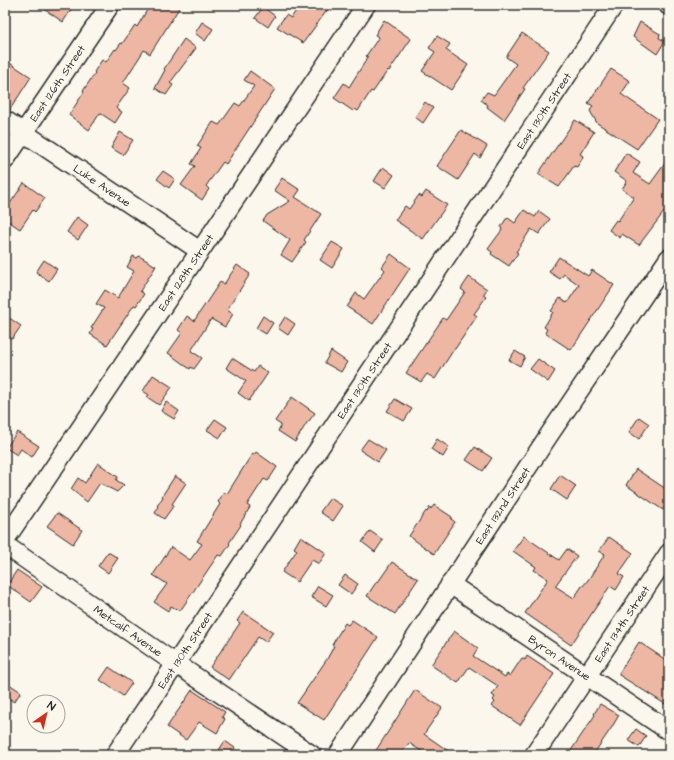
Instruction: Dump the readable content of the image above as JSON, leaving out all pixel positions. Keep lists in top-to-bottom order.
{
  "streets": {
    "street": [
      "East 126th Street",
      "East 130th Street",
      "Luke Avenue",
      "East 128th Street",
      "East 132nd Street",
      "East 134th Street",
      "Metcalf Avenue",
      "Byron Avenue"
    ]
  },
  "crossings": [
    ["East 126th Street", "Luke Avenue"],
    ["East 130th Street", "Metcalf Avenue"],
    ["Luke Avenue", "East 128th Street"],
    ["East 132nd Street", "Byron Avenue"],
    ["East 134th Street", "Byron Avenue"]
  ],
  "north": "top right"
}
